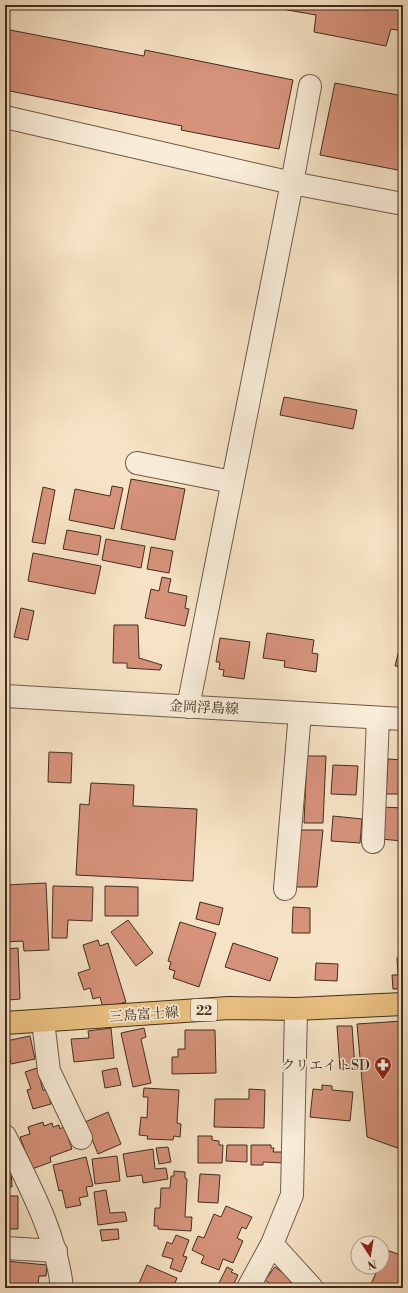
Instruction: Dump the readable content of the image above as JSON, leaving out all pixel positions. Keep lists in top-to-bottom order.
{
  "streets": {
    "main road": ["22", "三島富士線"],
    "street": ["金岡浮島線"]
  },
  "places": {
    "pharmacy": ["クリエイトSD"]
  },
  "north": "bottom"
}
